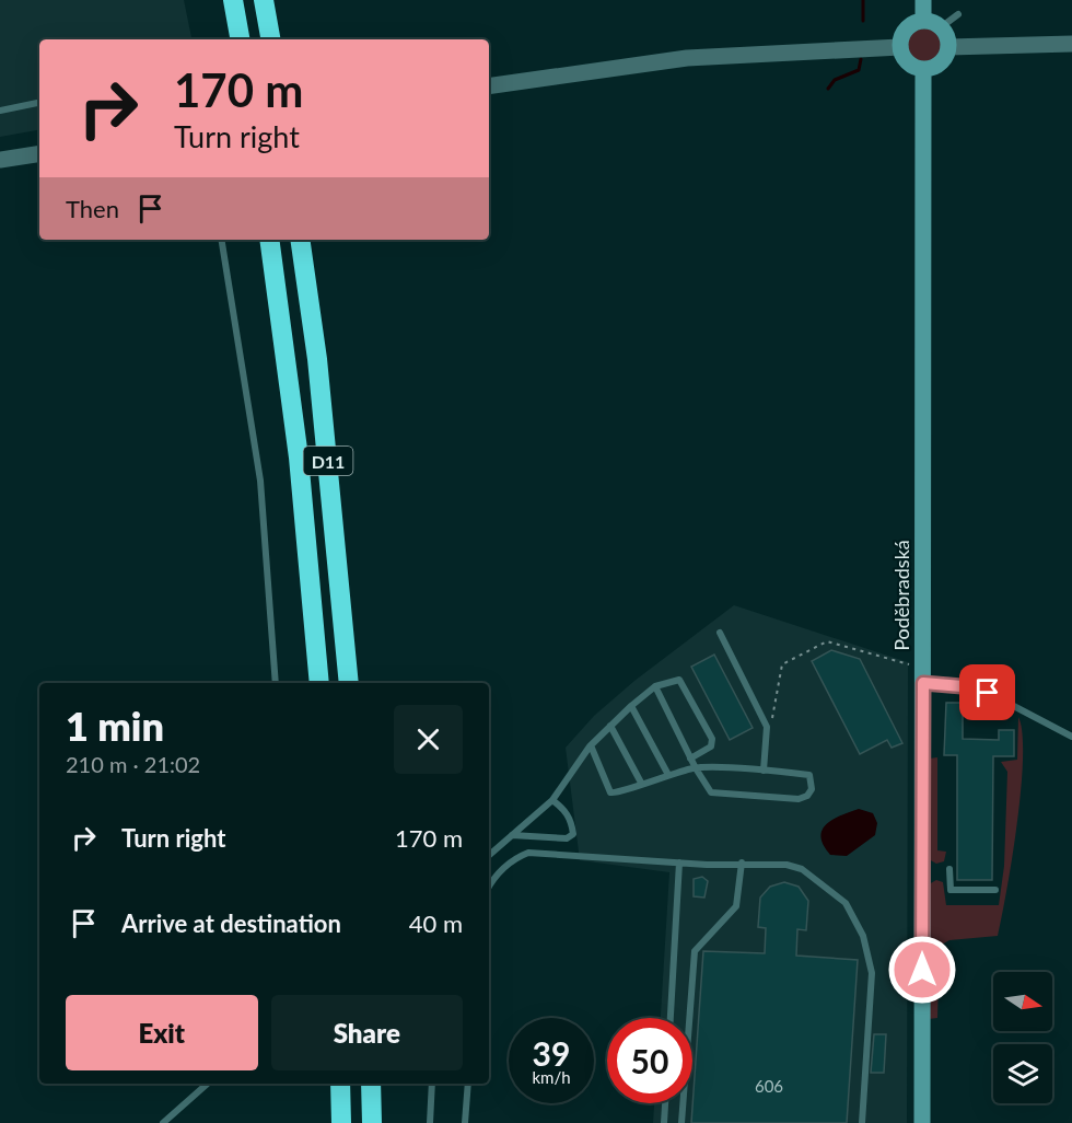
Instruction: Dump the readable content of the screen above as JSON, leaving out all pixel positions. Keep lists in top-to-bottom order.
{
  "streets": {
    "highway": ["D11"],
    "main road": ["Poděbradská"]
  },
  "house_numbers": ["606"],
  "north": "right",
  "page": {
    "turn": ["170 m", "Turn right"],
    "then": "Then",
    "heading": ["1 min", "210 m · 21:02"],
    "list": [
      {
        "name": "Turn right",
        "value": "170 m"
      },
      {
        "name": "Arrive at destination",
        "value": "40 m"
      }
    ],
    "buttons": ["Exit", "Share"],
    "speed": "39 km/h",
    "limit": "50"
  }
}
